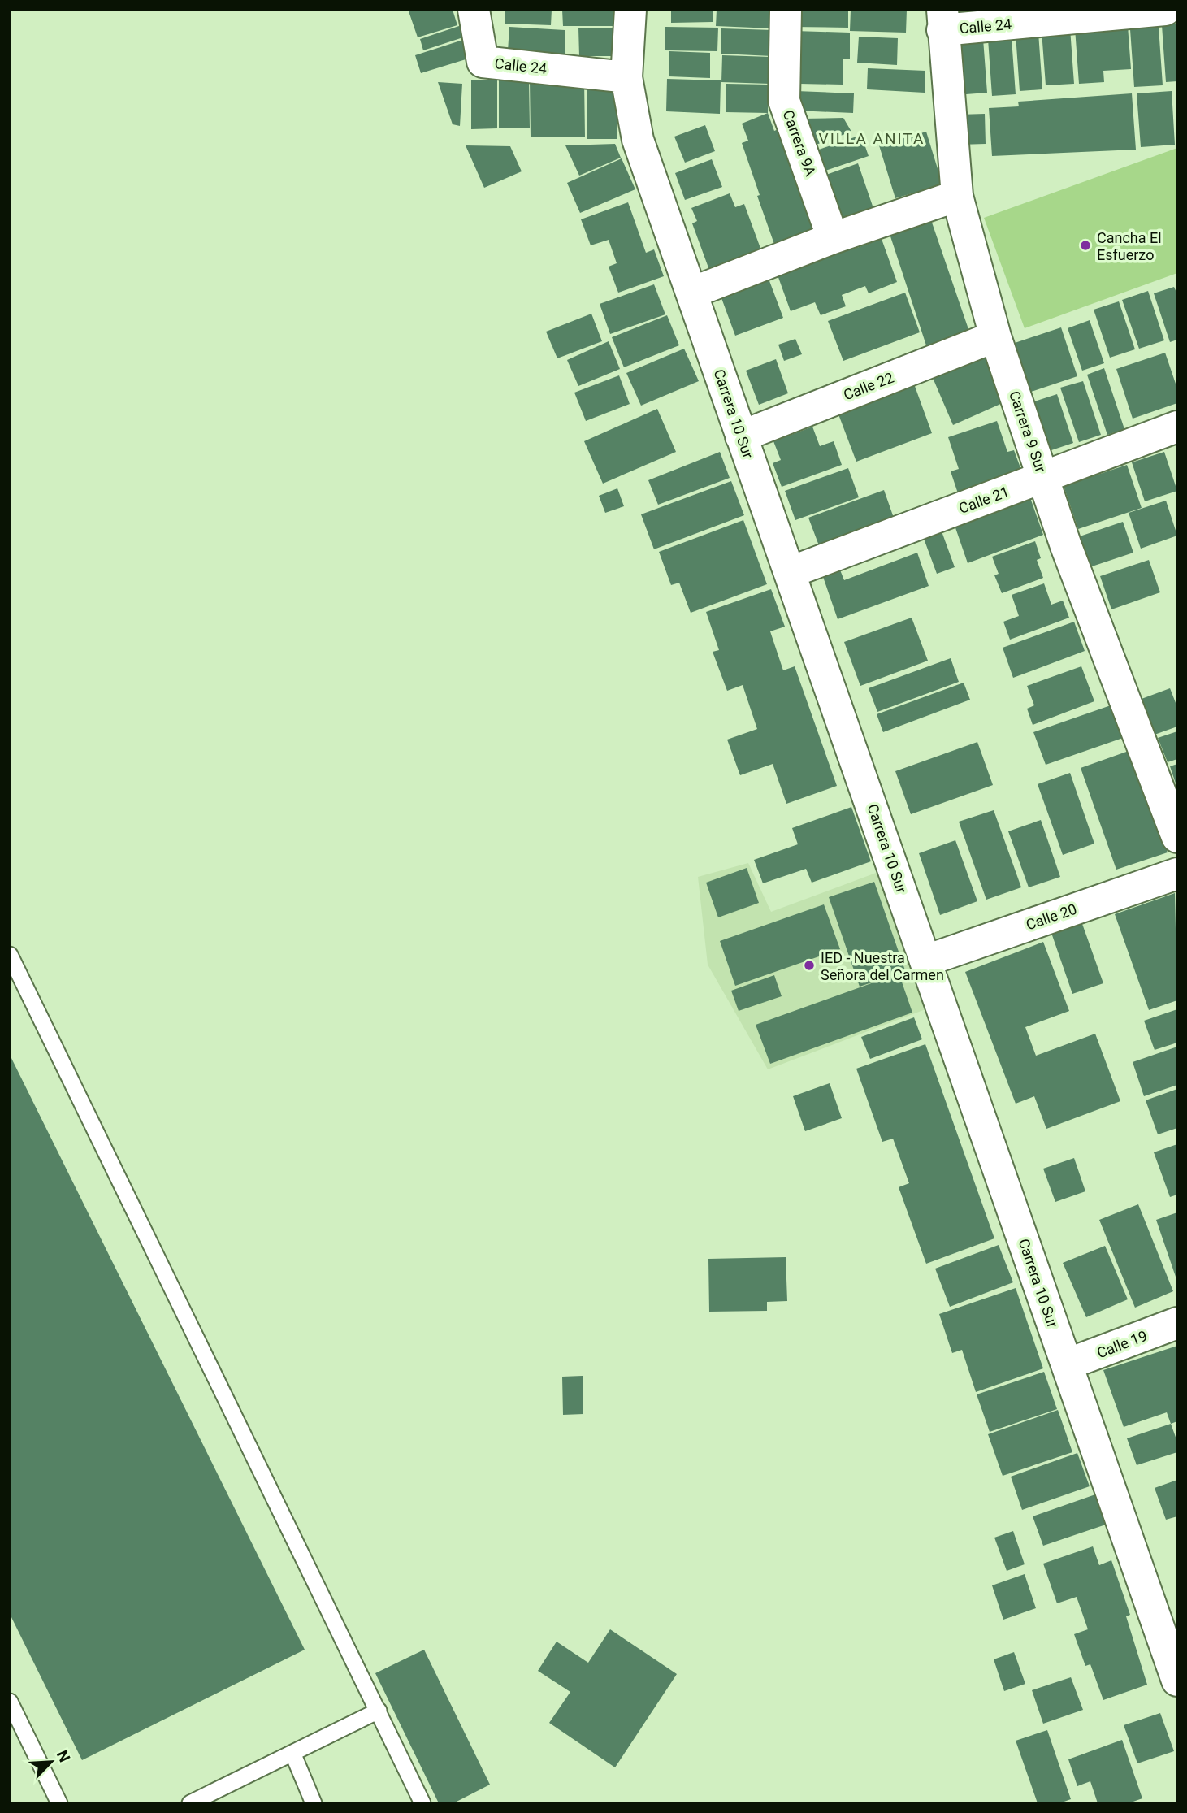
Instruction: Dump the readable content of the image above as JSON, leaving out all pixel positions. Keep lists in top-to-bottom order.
{
  "streets": {
    "street": [
      "Calle 24",
      "Carrera 9A",
      "Calle 22",
      "Carrera 10 Sur",
      "Carrera 9 Sur",
      "Calle 21",
      "Calle 20",
      "Calle 19"
    ]
  },
  "crossings": [
    ["Calle 24", "Carrera 10 Sur"],
    ["Calle 24", "Carrera 9 Sur"],
    ["Calle 22", "Carrera 10 Sur"],
    ["Calle 22", "Carrera 9 Sur"],
    ["Carrera 10 Sur", "Calle 21"],
    ["Carrera 10 Sur", "Calle 20"],
    ["Carrera 10 Sur", "Calle 19"],
    ["Carrera 9 Sur", "Calle 21"]
  ],
  "districts": ["VILLA ANITA"],
  "places": ["Cancha El Esfuerzo", "IED - Nuestra Señora del Carmen"],
  "north": "top right"
}
